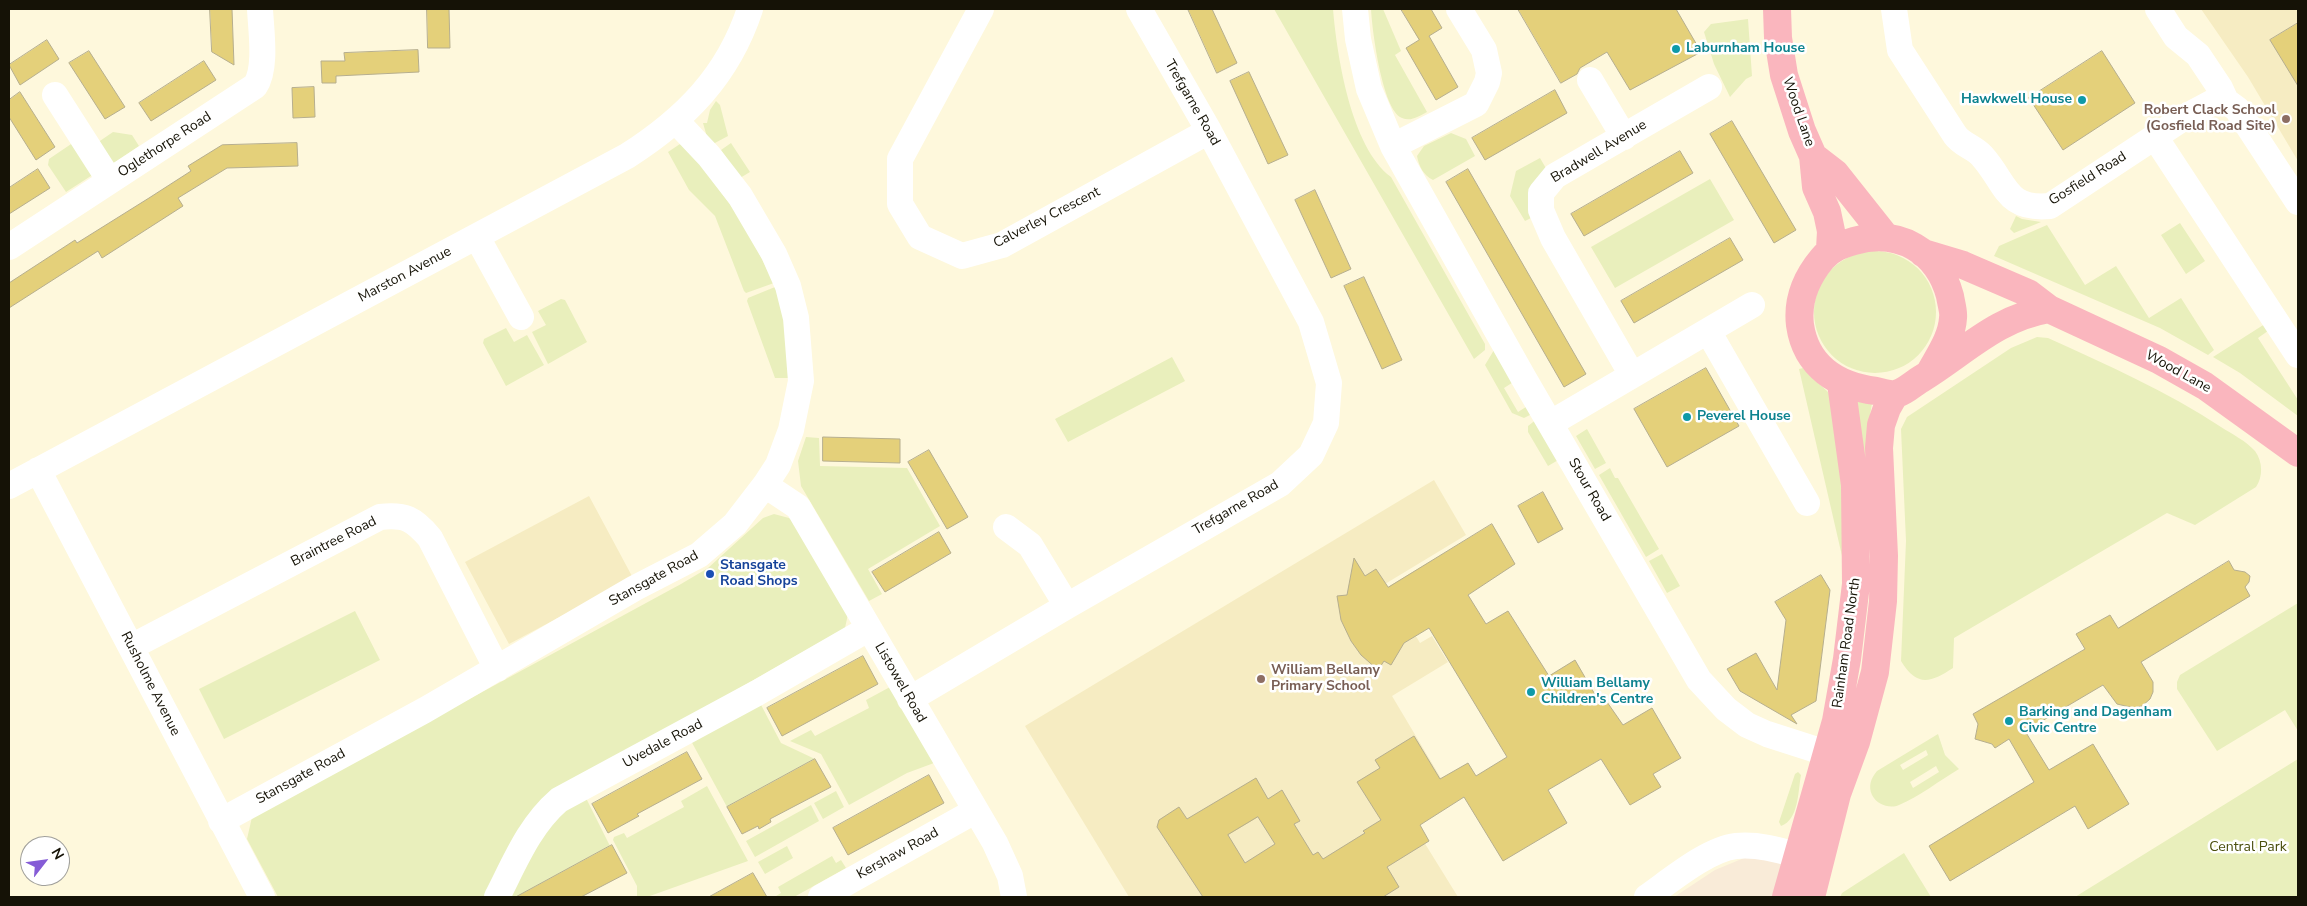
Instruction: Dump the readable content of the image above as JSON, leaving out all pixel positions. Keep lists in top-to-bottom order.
{
  "streets": {
    "main road": ["Wood Lane", "Rainham Road North"],
    "street": [
      "Trefgarne Road",
      "Oglethorpe Road",
      "Bradwell Avenue",
      "Gosfield Road",
      "Calverley Crescent",
      "Marston Avenue",
      "Stour Road",
      "Braintree Road",
      "Stansgate Road",
      "Listowel Road",
      "Rusholme Avenue",
      "Uvedale Road",
      "Kershaw Road"
    ]
  },
  "crossings": [
    ["Trefgarne Road", "Calverley Crescent"],
    ["Trefgarne Road", "Listowel Road"],
    ["Wood Lane", "Rainham Road North"],
    ["Marston Avenue", "Stansgate Road"],
    ["Marston Avenue", "Rusholme Avenue"],
    ["Stour Road", "Rainham Road North"],
    ["Braintree Road", "Stansgate Road"],
    ["Braintree Road", "Rusholme Avenue"],
    ["Stansgate Road", "Listowel Road"],
    ["Stansgate Road", "Rusholme Avenue"],
    ["Listowel Road", "Uvedale Road"],
    ["Listowel Road", "Kershaw Road"]
  ],
  "parks": ["Central Park"],
  "places": [
    "Laburnham House",
    "Hawkwell House",
    "Robert Clack School (Gosfield Road Site)",
    "Peverel House",
    "Stansgate Road Shops",
    "William Bellamy Primary School",
    "William Bellamy Children's Centre",
    "Barking and Dagenham Civic Centre"
  ],
  "north": "top right"
}
